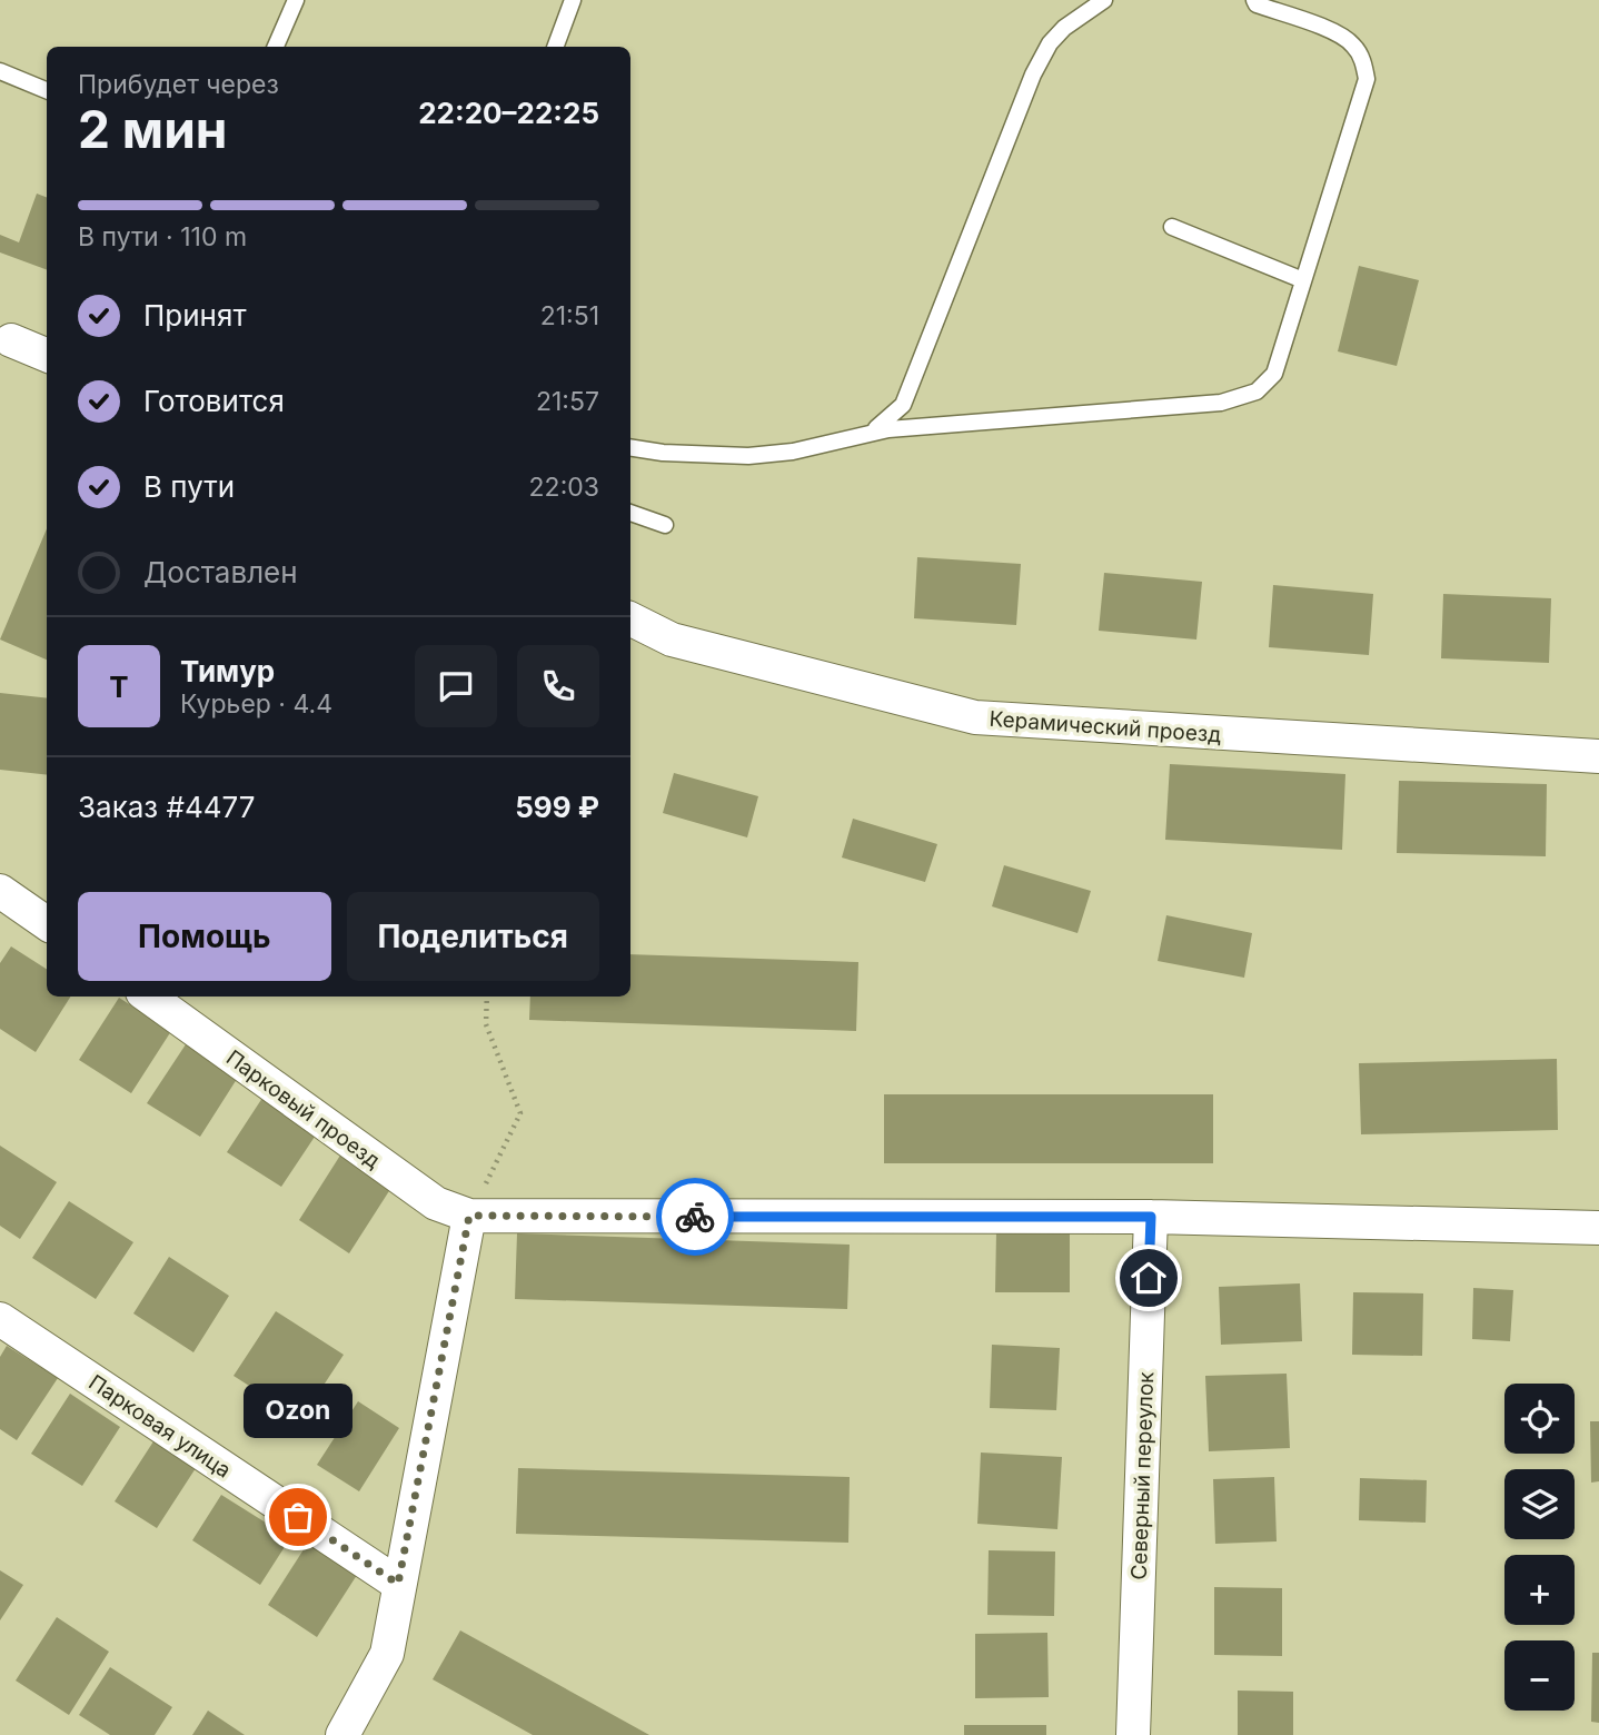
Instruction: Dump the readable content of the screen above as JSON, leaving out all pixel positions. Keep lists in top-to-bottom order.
{
  "streets": {
    "street": [
      "Керамический проезд",
      "Парковый проезд",
      "Парковая улица",
      "Северный переулок"
    ]
  },
  "places": ["Ozon"],
  "page": {
    "heading": ["2 мин", "Прибудет через", "22:20–22:25"],
    "panel": [
      "Тимур",
      "Курьер · 4.4",
      "Заказ #4477",
      "599 ₽"
    ],
    "bar": "В пути · 110 m",
    "list": [
      ["Принят", "21:51"],
      ["Готовится", "21:57"],
      ["В пути", "22:03"],
      "Доставлен"
    ],
    "round": "Т",
    "buttons": ["Помощь", "Поделиться"],
    "map_buttons": ["+", "−"],
    "bubble": "Ozon"
  }
}
